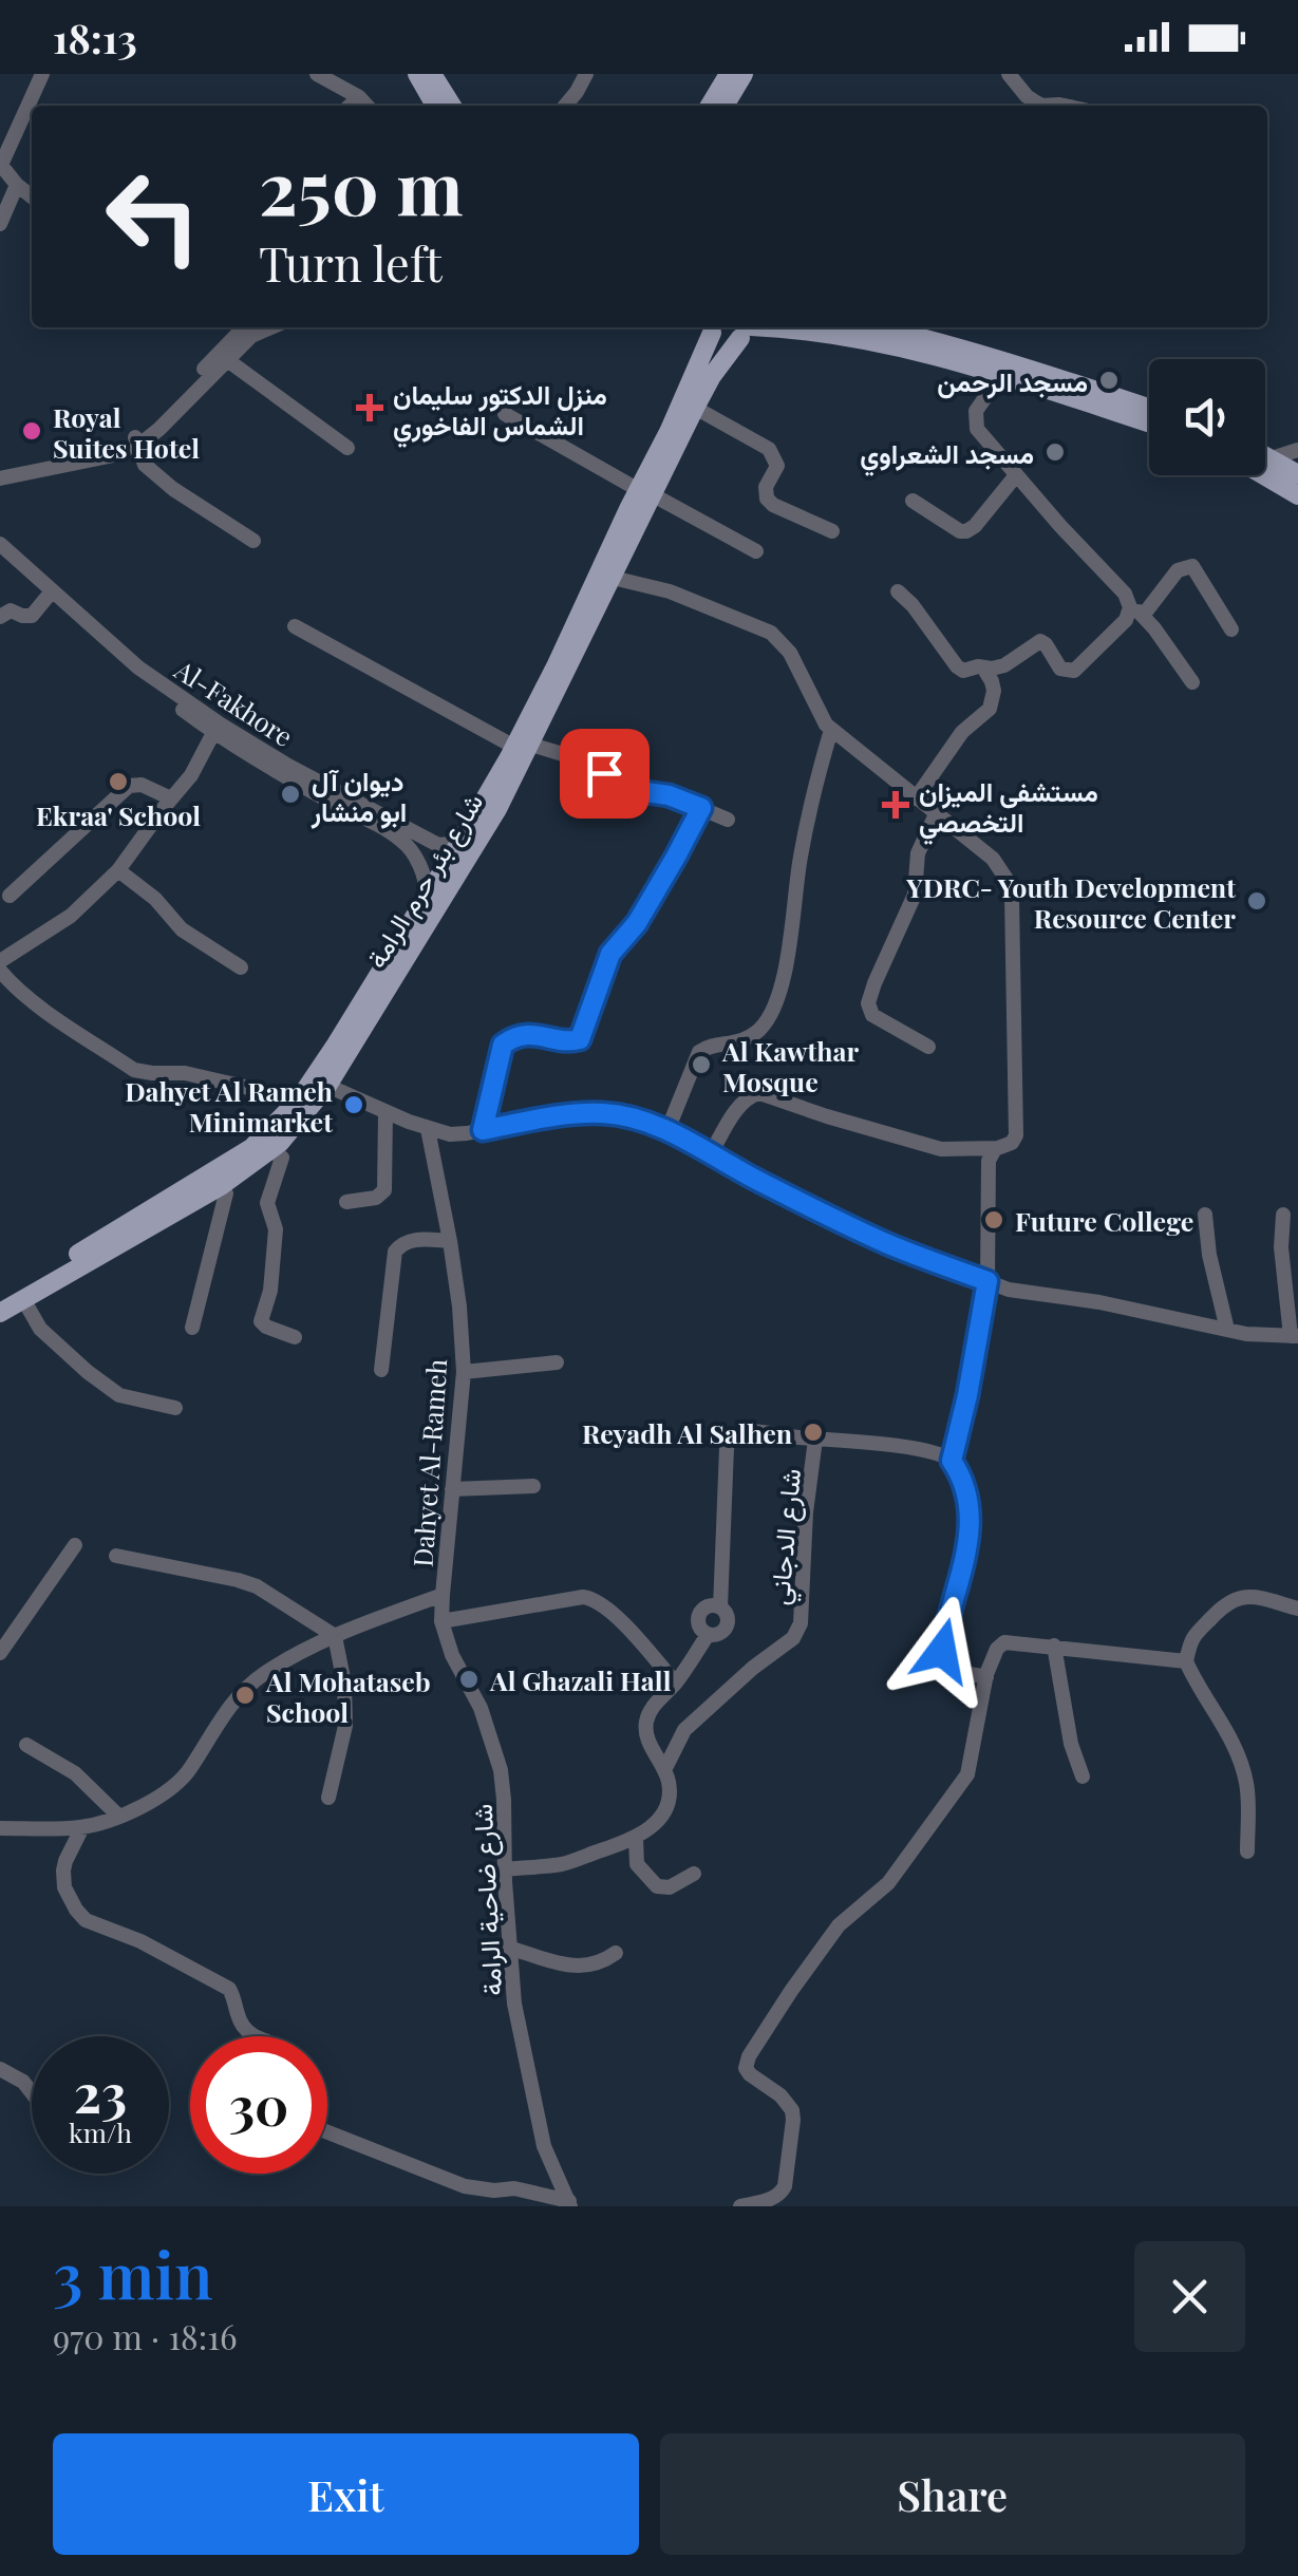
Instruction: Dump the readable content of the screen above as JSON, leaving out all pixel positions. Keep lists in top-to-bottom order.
{
  "streets": {
    "main road": ["شارع بئر حرم الرامة"],
    "street": [
      "Al-Fakhore",
      "Dahyet Al-Rameh",
      "شارع الدجاني",
      "شارع ضاحية الرامة"
    ]
  },
  "crossings": [
    ["Al-Fakhore", "شارع بئر حرم الرامة"],
    ["Dahyet Al-Rameh", "شارع ضاحية الرامة"]
  ],
  "places": {
    "other": [
      "مسجد الرحمن",
      "Royal Suites Hotel",
      "مسجد الشعراوي",
      "Ekraa' School",
      "ديوان آل ابو منشار",
      "YDRC- Youth Development Resource Center",
      "Al Kawthar Mosque",
      "Dahyet Al Rameh Minimarket",
      "Future College",
      "Reyadh Al Salhen",
      "Al Ghazali Hall",
      "Al Mohataseb School"
    ],
    "health": ["منزل الدكتور سليمان الشماس الفاخوري", "مستشفى الميزان التخصصي"]
  },
  "page": {
    "status": "18:13",
    "turn": ["250 m", "Turn left"],
    "speed": "23 km/h",
    "limit": "30",
    "heading": ["3 min", "970 m · 18:16"],
    "buttons": ["Exit", "Share"]
  }
}
